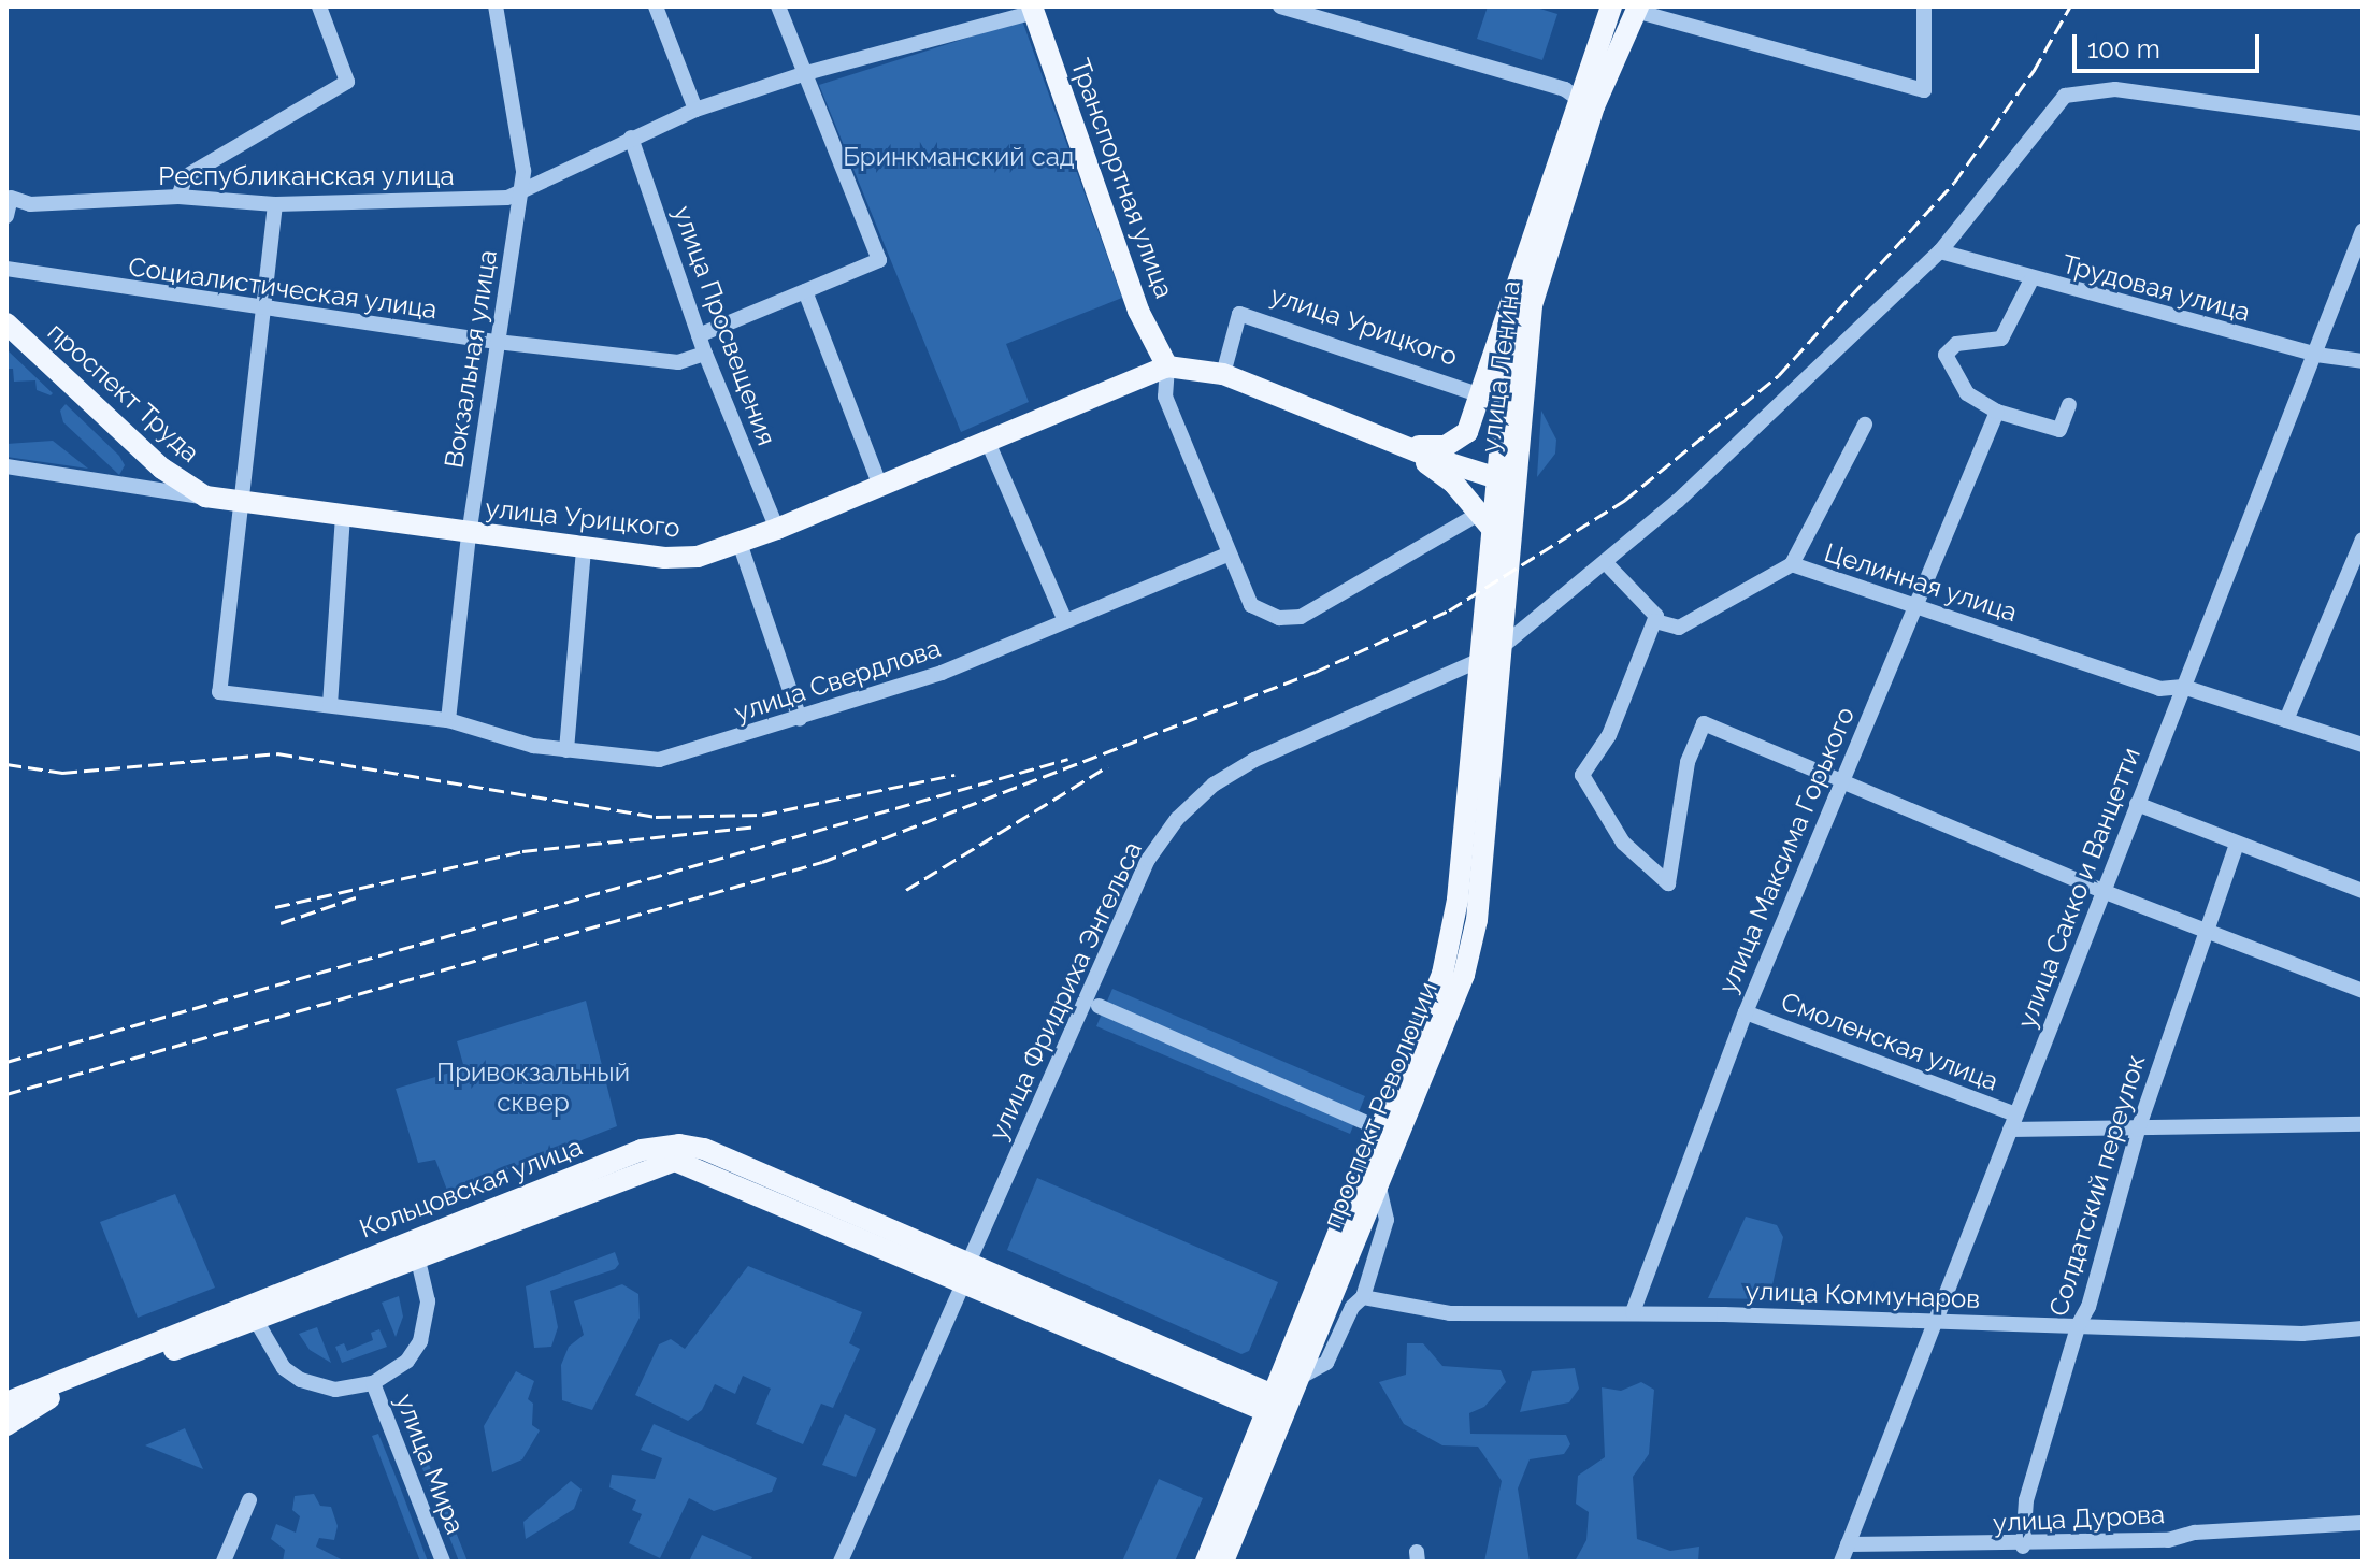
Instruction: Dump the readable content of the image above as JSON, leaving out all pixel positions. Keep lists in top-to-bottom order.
{
  "streets": {
    "main road": [
      "Транспортная улица",
      "улица Урицкого",
      "улица Ленина",
      "проспект Труда",
      "проспект Революции",
      "Кольцовская улица"
    ],
    "street": [
      "Республиканская улица",
      "Социалистическая улица",
      "Трудовая улица",
      "улица Просвещения",
      "Вокзальная улица",
      "Целинная улица",
      "улица Свердлова",
      "улица Максима Горького",
      "улица Сакко и Ванцетти",
      "улица Фридриха Энгельса",
      "Смоленская улица",
      "Солдатский переулок",
      "улица Коммунаров",
      "улица Мира",
      "улица Дурова"
    ]
  },
  "crossings": [
    ["Республиканская улица", "Транспортная улица"],
    ["Республиканская улица", "улица Просвещения"],
    ["Республиканская улица", "Вокзальная улица"],
    ["Транспортная улица", "улица Урицкого"],
    ["Социалистическая улица", "улица Просвещения"],
    ["Социалистическая улица", "Вокзальная улица"],
    ["Трудовая улица", "улица Сакко и Ванцетти"],
    ["улица Просвещения", "улица Урицкого"],
    ["улица Урицкого", "Вокзальная улица"],
    ["улица Урицкого", "улица Ленина"],
    ["улица Урицкого", "проспект Труда"],
    ["улица Урицкого", "улица Свердлова"],
    ["Вокзальная улица", "улица Свердлова"],
    ["улица Ленина", "улица Фридриха Энгельса"],
    ["улица Ленина", "проспект Революции"],
    ["Целинная улица", "улица Максима Горького"],
    ["Целинная улица", "улица Сакко и Ванцетти"],
    ["улица Максима Горького", "Смоленская улица"],
    ["улица Максима Горького", "улица Коммунаров"],
    ["улица Сакко и Ванцетти", "Смоленская улица"],
    ["улица Сакко и Ванцетти", "улица Коммунаров"],
    ["улица Сакко и Ванцетти", "улица Дурова"],
    ["улица Фридриха Энгельса", "проспект Революции"],
    ["улица Фридриха Энгельса", "Кольцовская улица"],
    ["Смоленская улица", "Солдатский переулок"],
    ["проспект Революции", "Кольцовская улица"],
    ["Солдатский переулок", "улица Коммунаров"],
    ["Солдатский переулок", "улица Дурова"],
    ["Кольцовская улица", "улица Мира"]
  ],
  "parks": ["Бринкманский сад", "Привокзальный сквер"],
  "scale_bar": "100 m"
}
